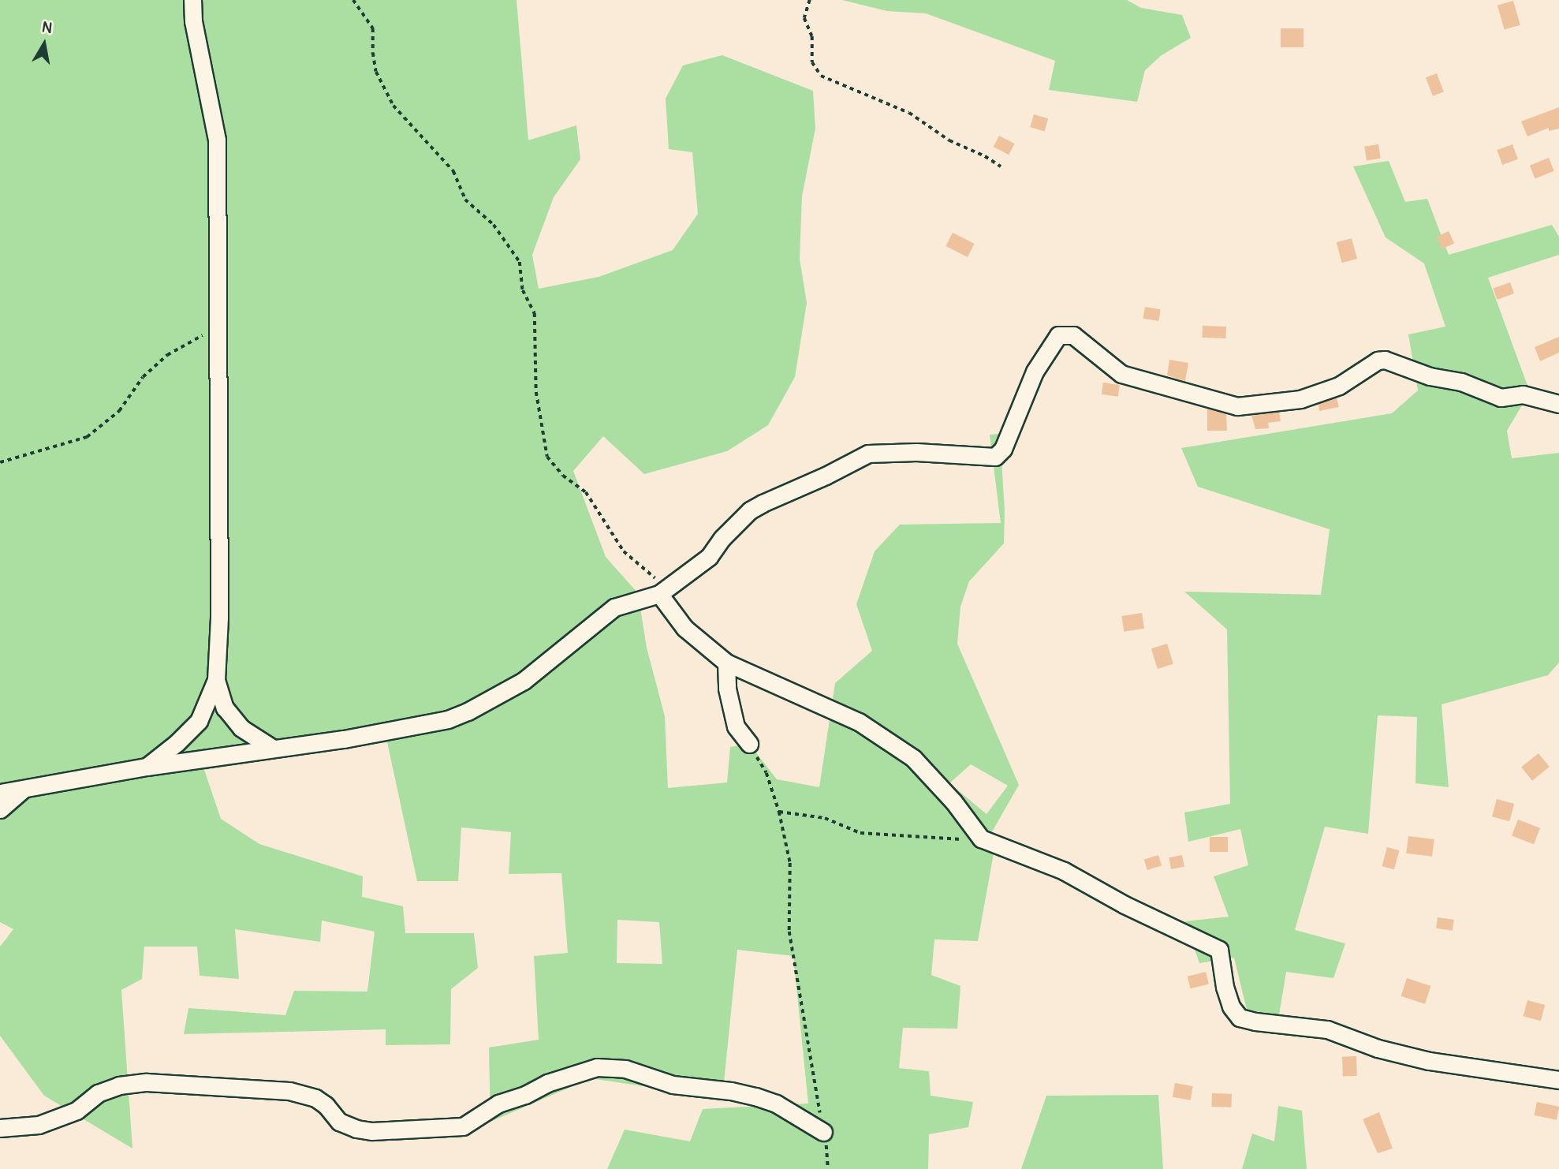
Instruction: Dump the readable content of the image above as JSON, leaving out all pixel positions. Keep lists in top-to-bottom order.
{
  "north": "top"
}
